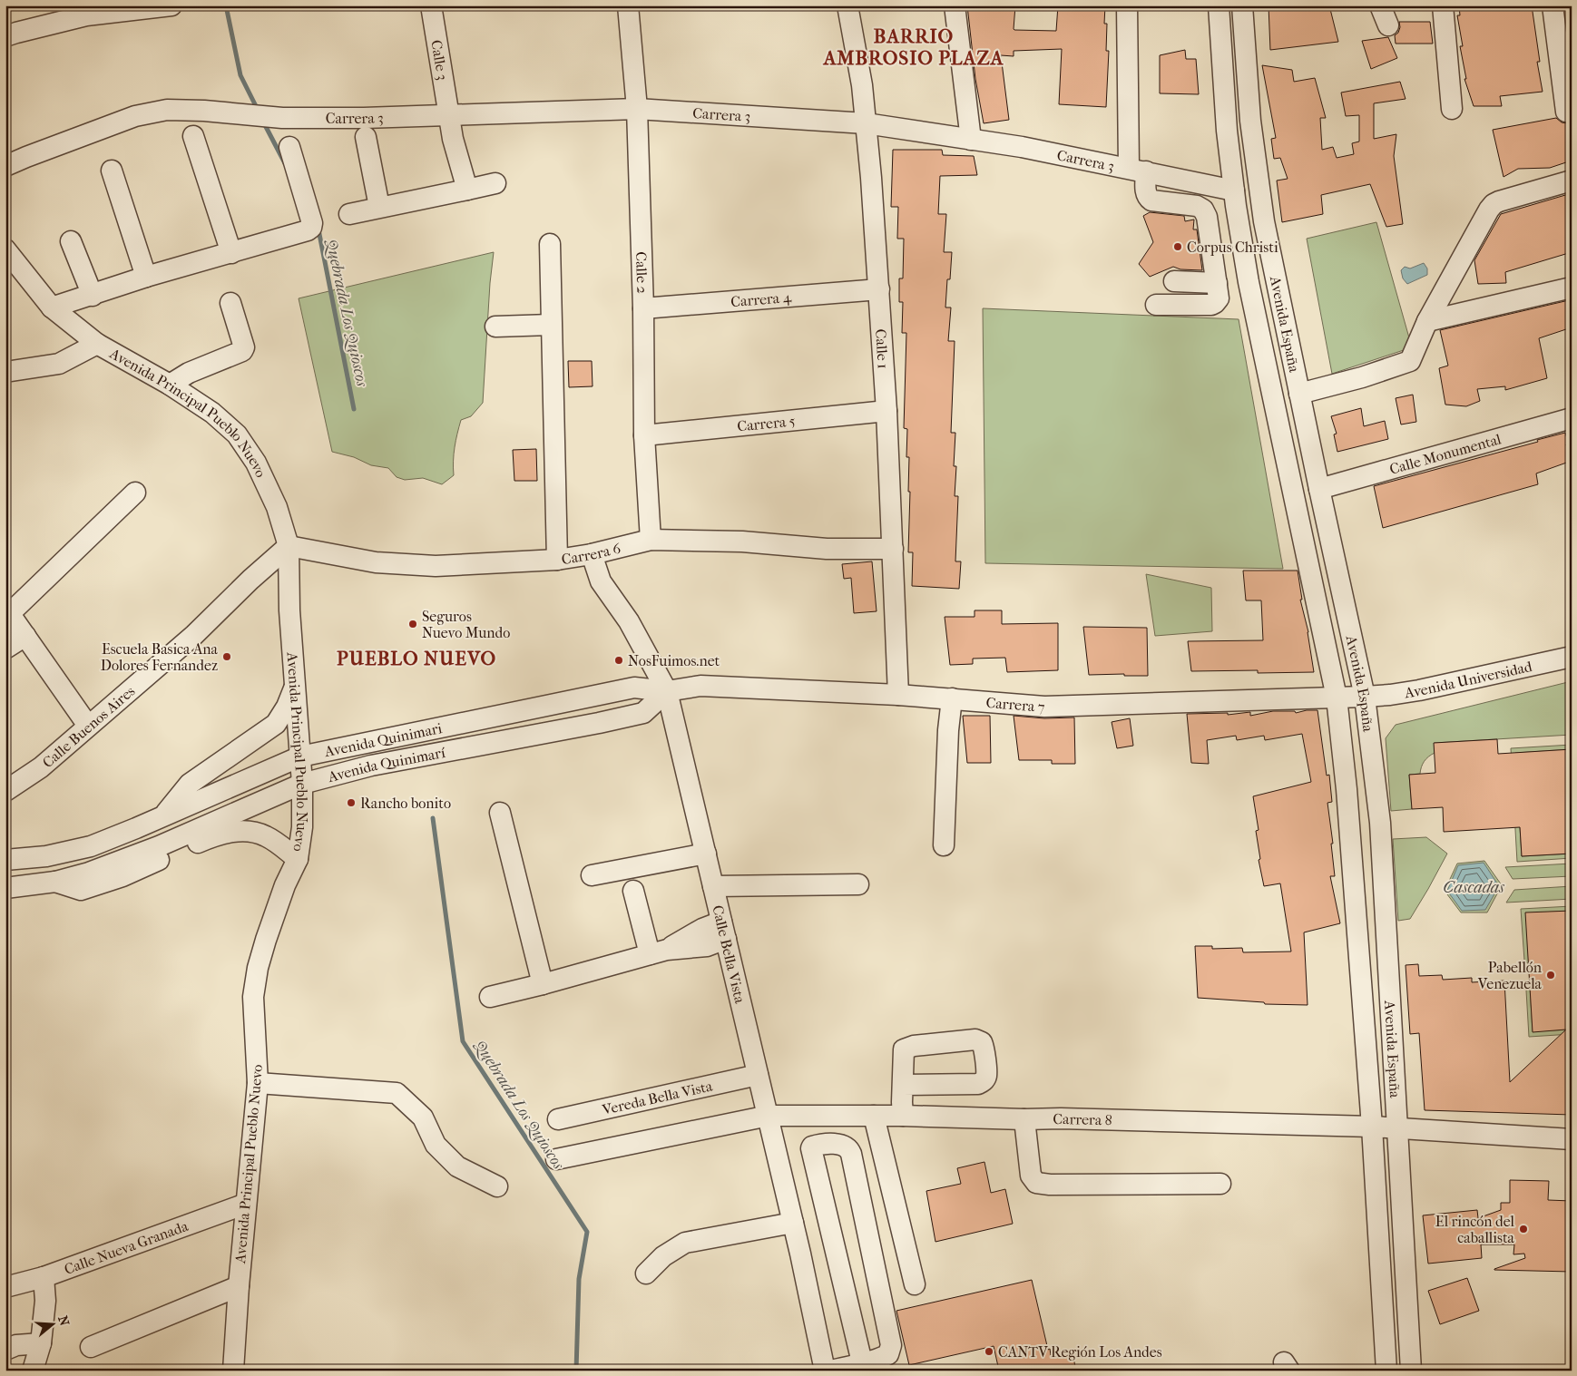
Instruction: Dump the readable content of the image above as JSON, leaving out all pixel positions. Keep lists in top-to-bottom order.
{
  "streets": {
    "street": [
      "Calle 3",
      "Carrera 3",
      "Calle 2",
      "Carrera 4",
      "Avenida España",
      "Calle 1",
      "Avenida Principal Pueblo Nuevo",
      "Carrera 5",
      "Calle Monumental",
      "Carrera 6",
      "Avenida Universidad",
      "Carrera 7",
      "Calle Buenos Aires",
      "Avenida Quinimari",
      "Avenida Quinimarí",
      "Calle Bella Vista",
      "Vereda Bella Vista",
      "Carrera 8",
      "Calle Nueva Granada"
    ]
  },
  "crossings": [
    ["Calle 3", "Carrera 3"],
    ["Carrera 3", "Calle 2"],
    ["Carrera 3", "Avenida España"],
    ["Carrera 3", "Calle 1"],
    ["Calle 2", "Carrera 4"],
    ["Calle 2", "Carrera 5"],
    ["Calle 2", "Carrera 6"],
    ["Carrera 4", "Calle 1"],
    ["Avenida España", "Calle Monumental"],
    ["Avenida España", "Avenida Universidad"],
    ["Avenida España", "Carrera 7"],
    ["Avenida España", "Carrera 8"],
    ["Calle 1", "Carrera 5"],
    ["Calle 1", "Carrera 6"],
    ["Calle 1", "Carrera 7"],
    ["Avenida Principal Pueblo Nuevo", "Carrera 6"],
    ["Avenida Principal Pueblo Nuevo", "Calle Buenos Aires"],
    ["Avenida Principal Pueblo Nuevo", "Avenida Quinimari"],
    ["Avenida Principal Pueblo Nuevo", "Avenida Quinimarí"],
    ["Avenida Principal Pueblo Nuevo", "Calle Nueva Granada"],
    ["Carrera 6", "Calle Buenos Aires"],
    ["Carrera 6", "Calle Bella Vista"],
    ["Avenida Universidad", "Carrera 7"],
    ["Carrera 7", "Avenida Quinimari"],
    ["Carrera 7", "Avenida Quinimarí"],
    ["Carrera 7", "Calle Bella Vista"],
    ["Avenida Quinimari", "Avenida Quinimarí"],
    ["Avenida Quinimari", "Calle Bella Vista"],
    ["Avenida Quinimarí", "Calle Bella Vista"],
    ["Calle Bella Vista", "Vereda Bella Vista"],
    ["Calle Bella Vista", "Carrera 8"]
  ],
  "districts": ["BARRIO AMBROSIO PLAZA", "PUEBLO NUEVO"],
  "water": ["Quebrada Los Quioscos", "Cascadas"],
  "places": [
    "Corpus Christi",
    "Seguros Nuevo Mundo",
    "Escuela Basica Ana Dolores Fernandez",
    "NosFuimos.net",
    "Rancho bonito",
    "Pabellón Venezuela",
    "El rincón del caballista",
    "CANTV Región Los Andes"
  ],
  "north": "right"
}
